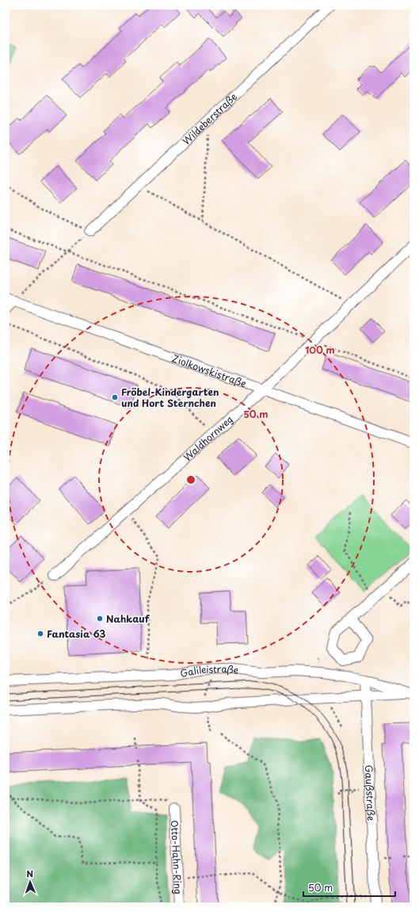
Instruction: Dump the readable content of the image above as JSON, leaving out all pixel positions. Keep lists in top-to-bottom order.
{
  "streets": {
    "street": [
      "Wildeberstraße",
      "Ziolkowskistraße",
      "Waldhornweg",
      "Galileistraße",
      "Gaußstraße",
      "Otto-Hahn-Ring"
    ]
  },
  "crossings": [
    ["Ziolkowskistraße", "Waldhornweg"],
    ["Galileistraße", "Gaußstraße"]
  ],
  "places": ["Fröbel-Kindergarten und Hort Sternchen", "Nahkauf", "Fantasia 63"],
  "scale_bar": "50 m",
  "north": "top",
  "rings": ["100 m", "50 m"]
}
